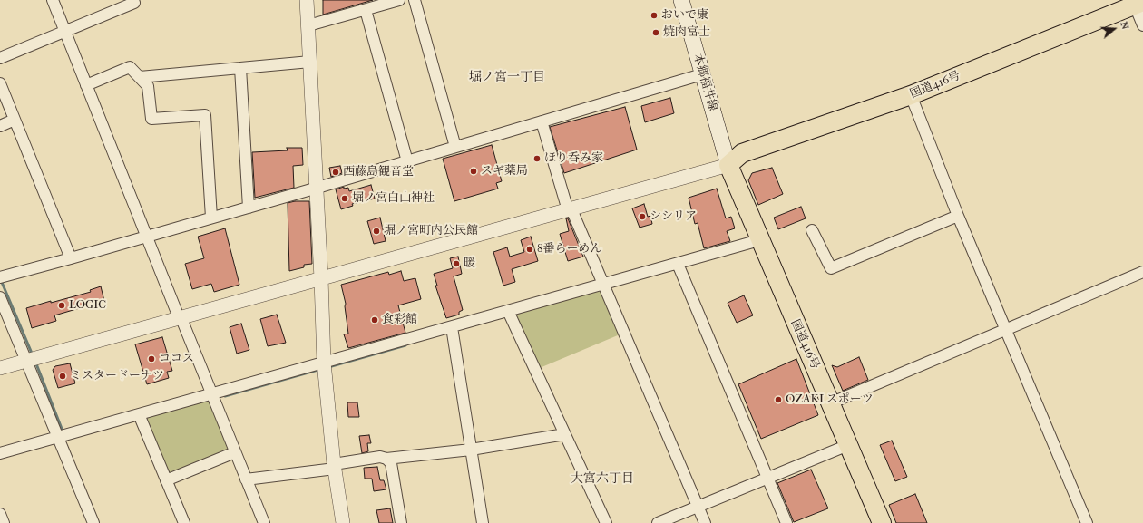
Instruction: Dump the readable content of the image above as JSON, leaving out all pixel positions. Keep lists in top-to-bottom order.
{
  "streets": {
    "highway": ["国道416号"],
    "main road": ["本郷福井線"]
  },
  "crossings": [
    ["本郷福井線", "国道416号"]
  ],
  "districts": ["堀ノ宮一丁目", "大宮六丁目"],
  "places": [
    "おいで康",
    "焼肉富士",
    "ほり呑み家",
    "スギ薬局",
    "西藤島観音堂",
    "堀ノ宮白山神社",
    "シシリア",
    "堀ノ宮町内公民館",
    "8番らーめん",
    "暖",
    "LOGIC",
    "食彩館",
    "ココス",
    "ミスタードーナツ",
    "OZAKI スポーツ"
  ],
  "north": "right"
}
